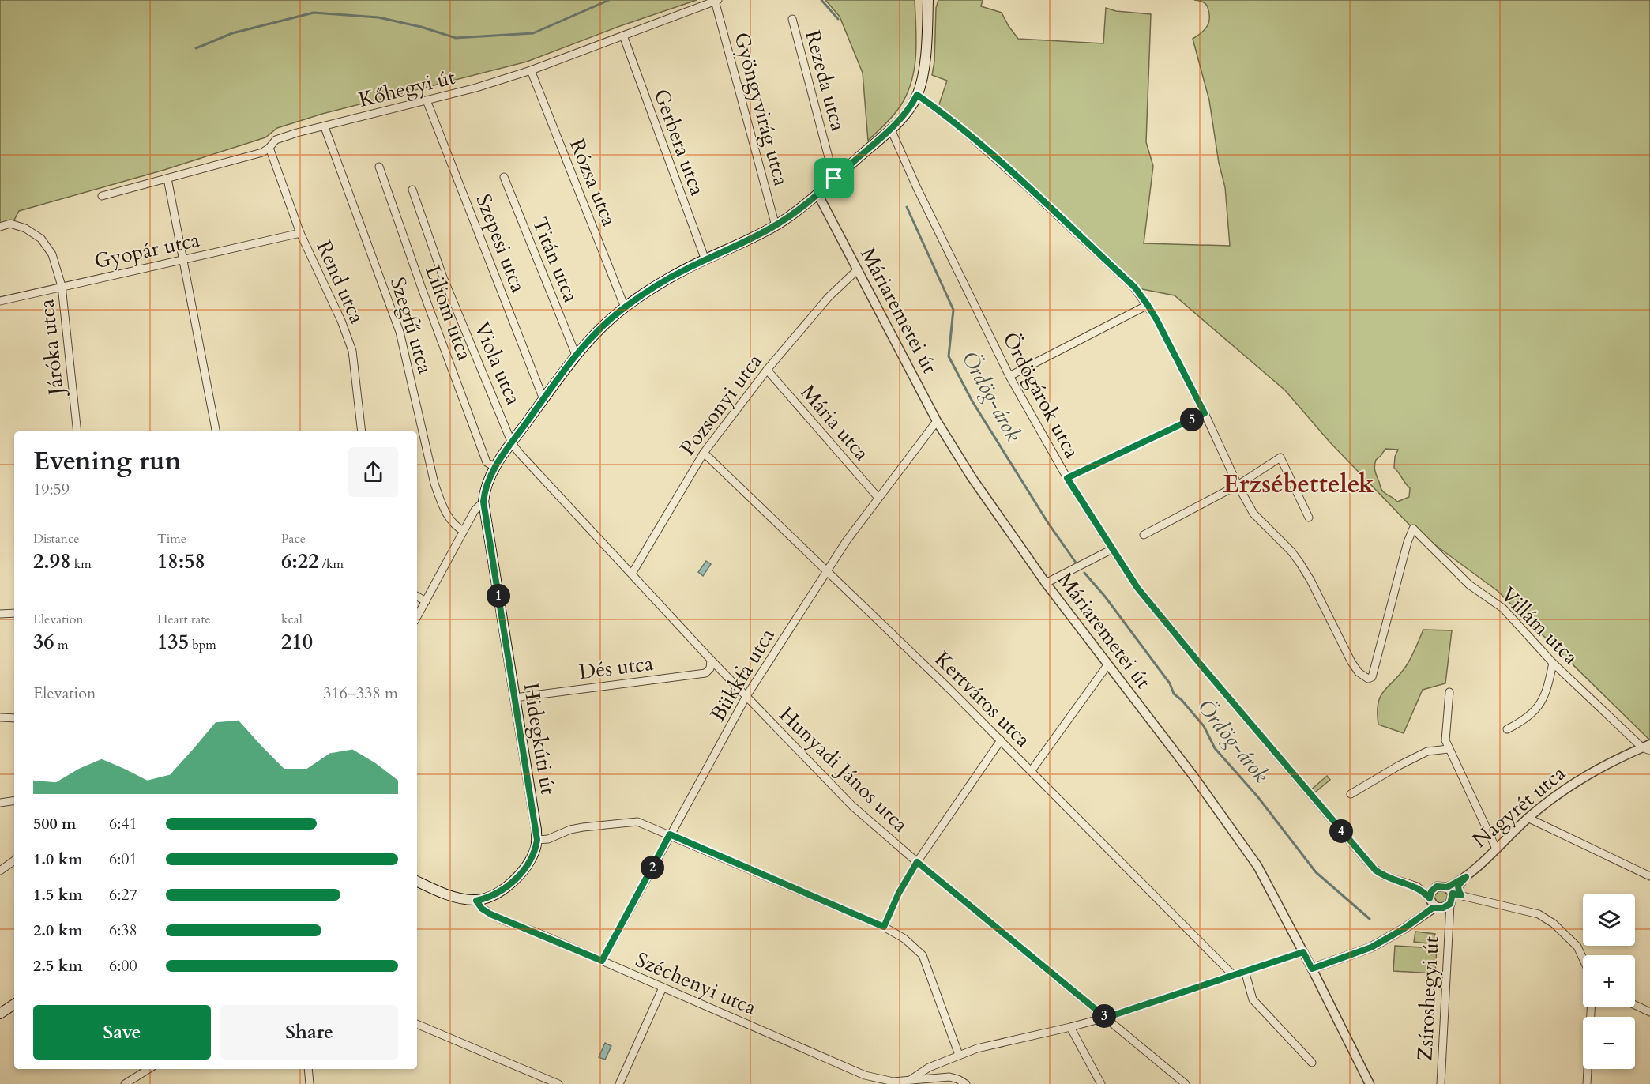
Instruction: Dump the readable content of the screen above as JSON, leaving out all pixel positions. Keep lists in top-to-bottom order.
{
  "streets": {
    "main road": ["Hidegkúti út"],
    "street": [
      "Rezeda utca",
      "Kőhegyi út",
      "Gyöngyvirág utca",
      "Gerbera utca",
      "Rózsa utca",
      "Szepesi utca",
      "Gyopár utca",
      "Titán utca",
      "Rend utca",
      "Máriaremetei út",
      "Liliom utca",
      "Szegfű utca",
      "Járóka utca",
      "Viola utca",
      "Ördögárok utca",
      "Pozsonyi utca",
      "Mária utca",
      "Villám utca",
      "Dés utca",
      "Bükkfa utca",
      "Kertváros utca",
      "Hunyadi János utca",
      "Nagyrét utca",
      "Széchenyi utca",
      "Zsíroshegyi út"
    ]
  },
  "crossings": [
    ["Rezeda utca", "Hidegkúti út"],
    ["Kőhegyi út", "Gyöngyvirág utca"],
    ["Kőhegyi út", "Gerbera utca"],
    ["Kőhegyi út", "Rózsa utca"],
    ["Kőhegyi út", "Szepesi utca"],
    ["Kőhegyi út", "Rend utca"],
    ["Kőhegyi út", "Szegfű utca"],
    ["Gyöngyvirág utca", "Hidegkúti út"],
    ["Gerbera utca", "Hidegkúti út"],
    ["Rózsa utca", "Hidegkúti út"],
    ["Szepesi utca", "Hidegkúti út"],
    ["Gyopár utca", "Rend utca"],
    ["Gyopár utca", "Járóka utca"],
    ["Titán utca", "Hidegkúti út"],
    ["Máriaremetei út", "Pozsonyi utca"],
    ["Máriaremetei út", "Bükkfa utca"],
    ["Máriaremetei út", "Hidegkúti út"],
    ["Máriaremetei út", "Nagyrét utca"],
    ["Liliom utca", "Hidegkúti út"],
    ["Viola utca", "Hidegkúti út"],
    ["Viola utca", "Hunyadi János utca"],
    ["Ördögárok utca", "Hidegkúti út"],
    ["Ördögárok utca", "Nagyrét utca"],
    ["Pozsonyi utca", "Mária utca"],
    ["Pozsonyi utca", "Kertváros utca"],
    ["Pozsonyi utca", "Hunyadi János utca"],
    ["Mária utca", "Bükkfa utca"],
    ["Villám utca", "Nagyrét utca"],
    ["Dés utca", "Hidegkúti út"],
    ["Dés utca", "Hunyadi János utca"],
    ["Bükkfa utca", "Kertváros utca"],
    ["Bükkfa utca", "Hunyadi János utca"],
    ["Bükkfa utca", "Széchenyi utca"],
    ["Hidegkúti út", "Hunyadi János utca"],
    ["Hidegkúti út", "Széchenyi utca"],
    ["Nagyrét utca", "Zsíroshegyi út"]
  ],
  "districts": ["Erzsébettelek"],
  "water": ["Ördög-árok"],
  "page": {
    "pins": [
      "5",
      "1",
      "4",
      "2",
      "3"
    ],
    "heading": ["Evening run", "19:59"],
    "stats": [
      ["Distance", "2.98 km"],
      ["Time", "18:58"],
      ["Pace", "6:22 /km"],
      ["Elevation", "36 m"],
      ["Heart rate", "135 bpm"],
      ["kcal", "210"]
    ],
    "chart": ["Elevation", "316–338 m"],
    "list": [
      {
        "name": "500 m",
        "note": "6:41"
      },
      {
        "name": "1.0 km",
        "note": "6:01"
      },
      {
        "name": "1.5 km",
        "note": "6:27"
      },
      {
        "name": "2.0 km",
        "note": "6:38"
      },
      {
        "name": "2.5 km",
        "note": "6:00"
      }
    ],
    "map_buttons": ["+", "−"],
    "buttons": ["Save", "Share"]
  }
}
